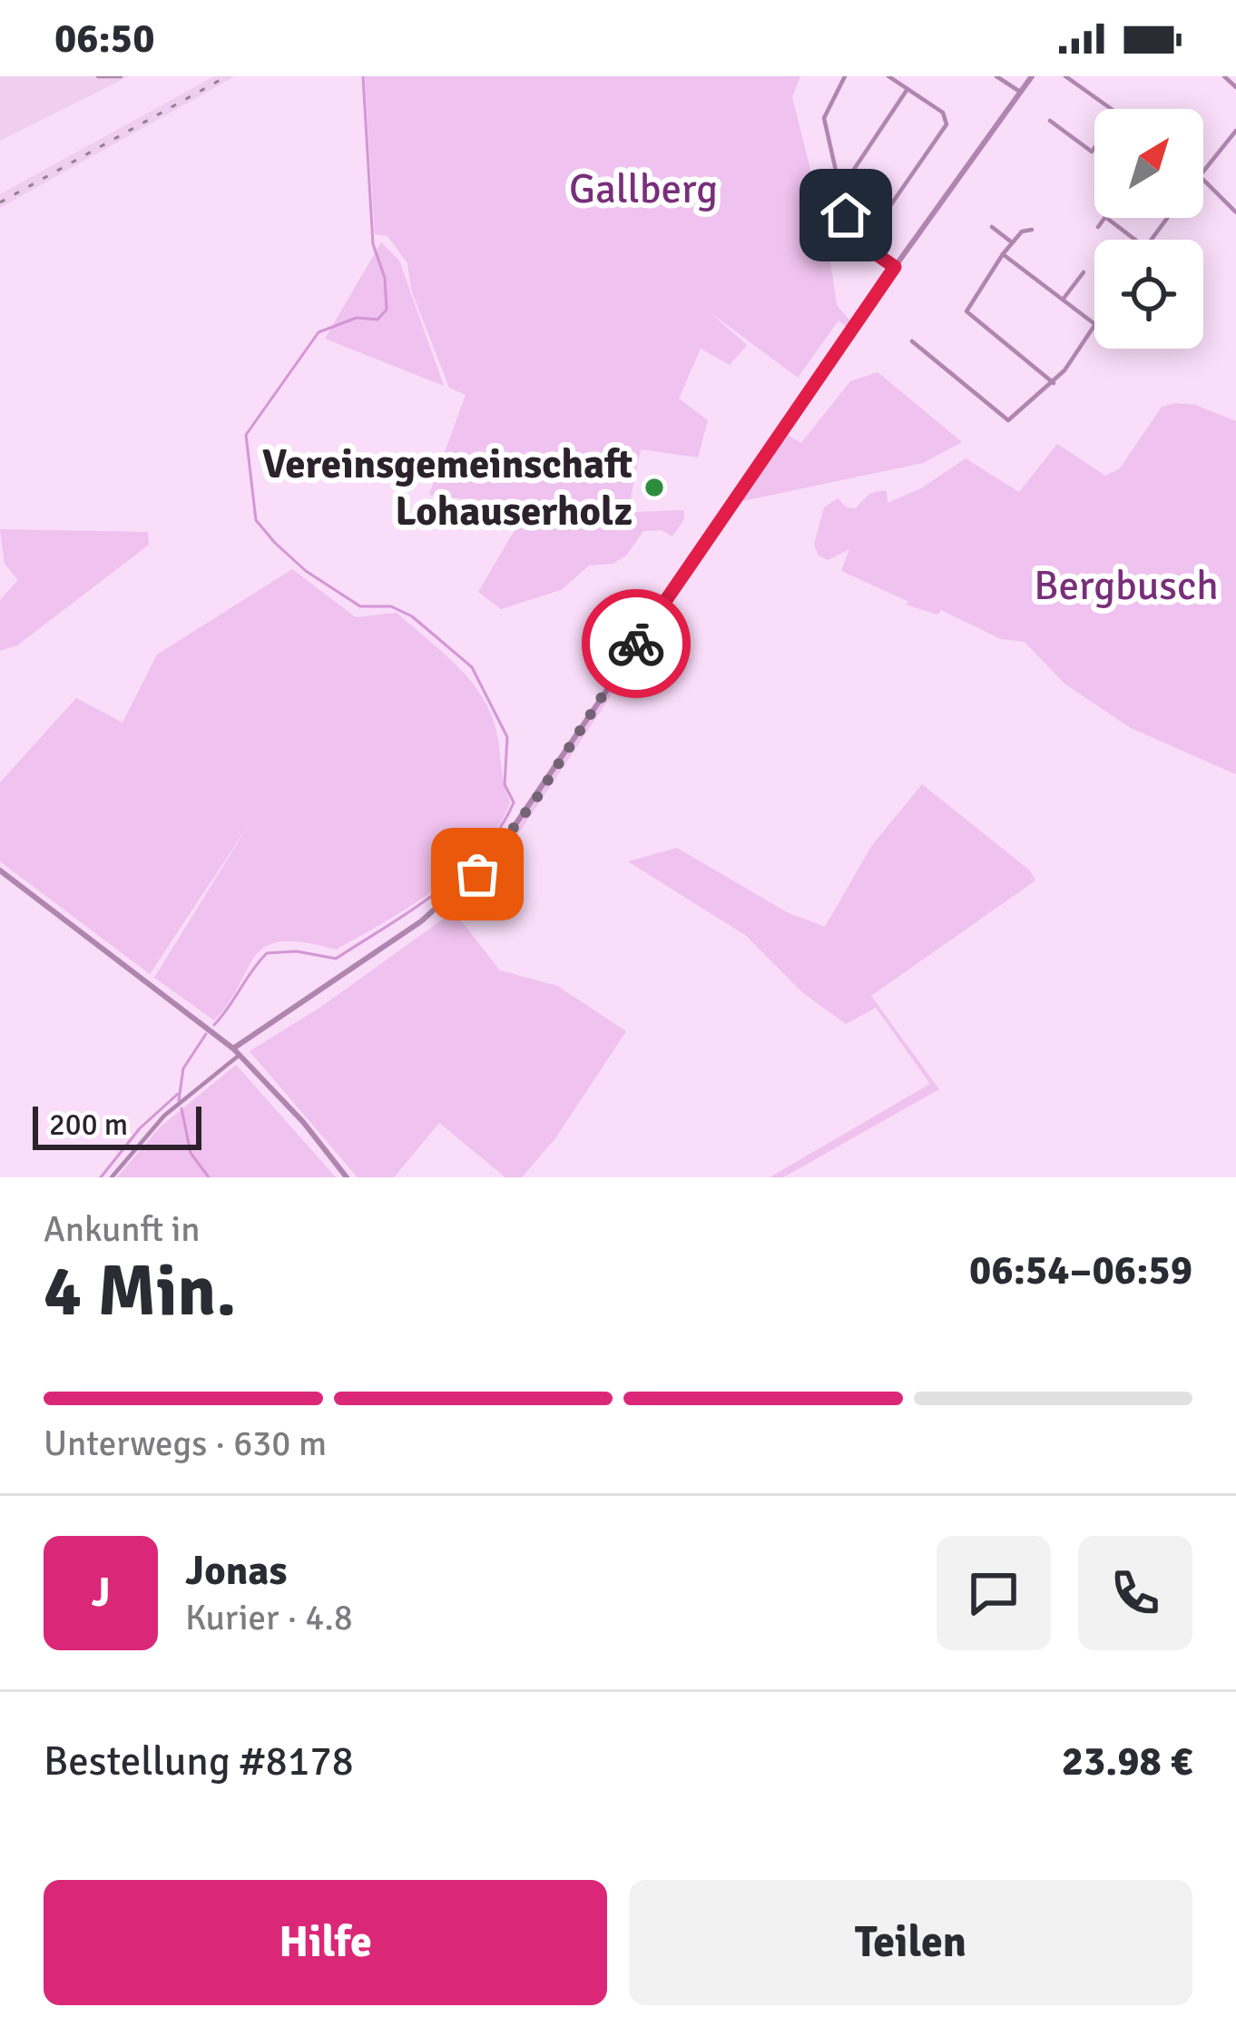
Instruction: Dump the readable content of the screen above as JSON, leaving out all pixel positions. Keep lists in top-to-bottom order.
{
  "parks": ["Gallberg", "Bergbusch"],
  "places": ["Vereinsgemeinschaft Lohauserholz"],
  "scale_bar": "200 m",
  "north": "top right",
  "page": {
    "status": "06:50",
    "scale": "200 m",
    "heading": ["4 Min.", "Ankunft in", "06:54–06:59"],
    "panel": [
      "Jonas",
      "Kurier · 4.8",
      "Bestellung #8178",
      "23.98 €"
    ],
    "bar": "Unterwegs · 630 m",
    "round": "J",
    "buttons": ["Hilfe", "Teilen"]
  }
}
